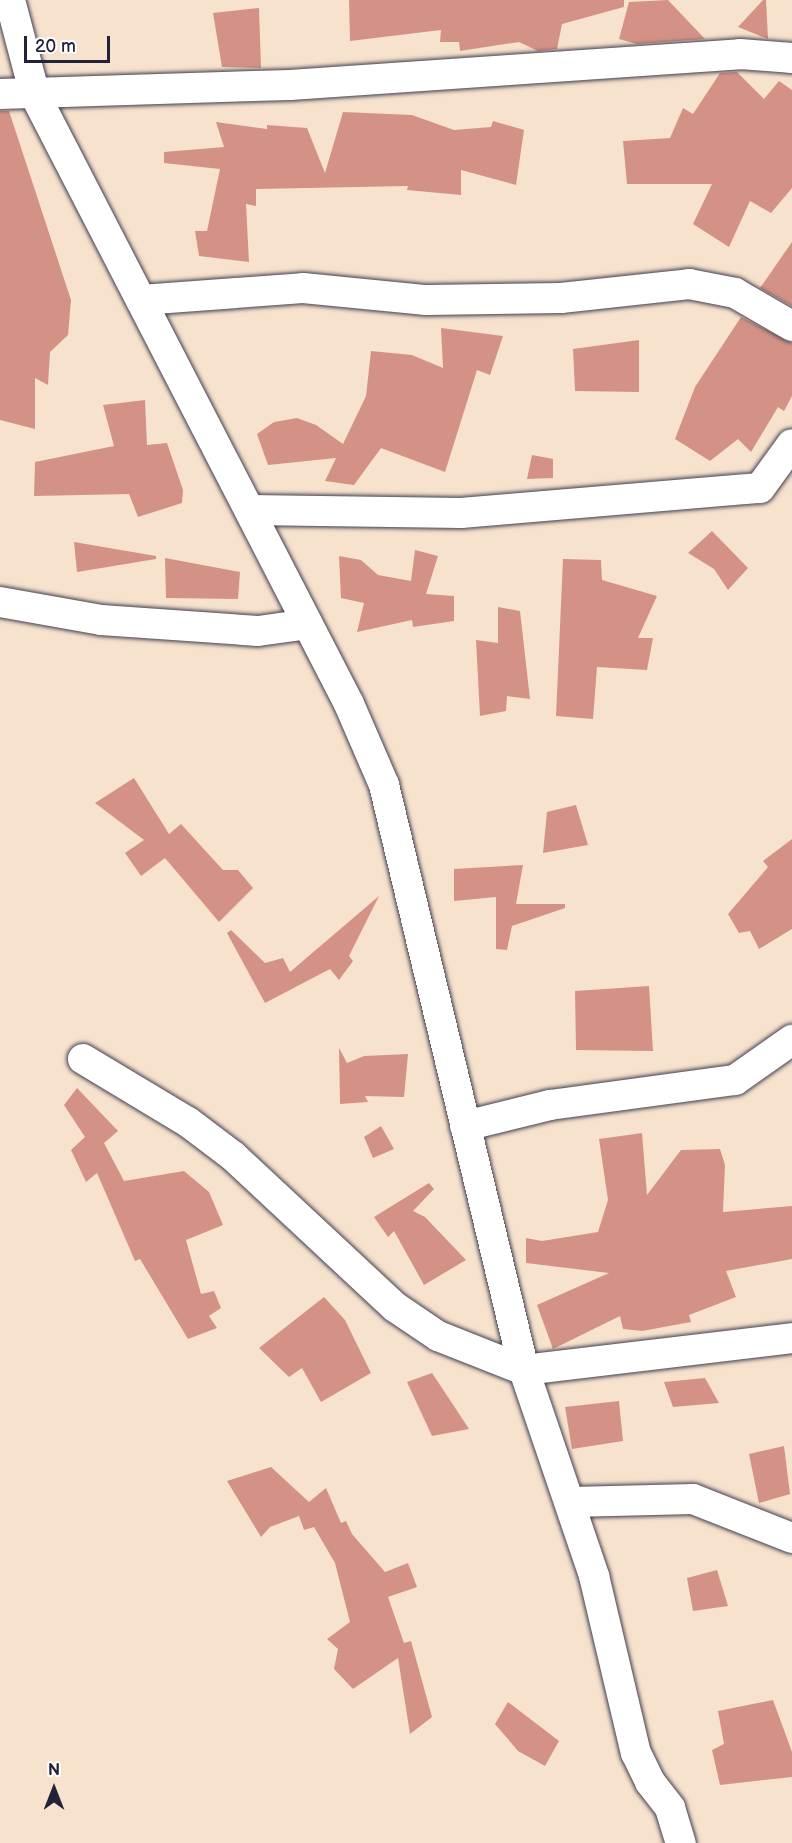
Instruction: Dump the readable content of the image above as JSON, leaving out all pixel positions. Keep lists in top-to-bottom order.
{
  "scale_bar": "20 m",
  "north": "top"
}
